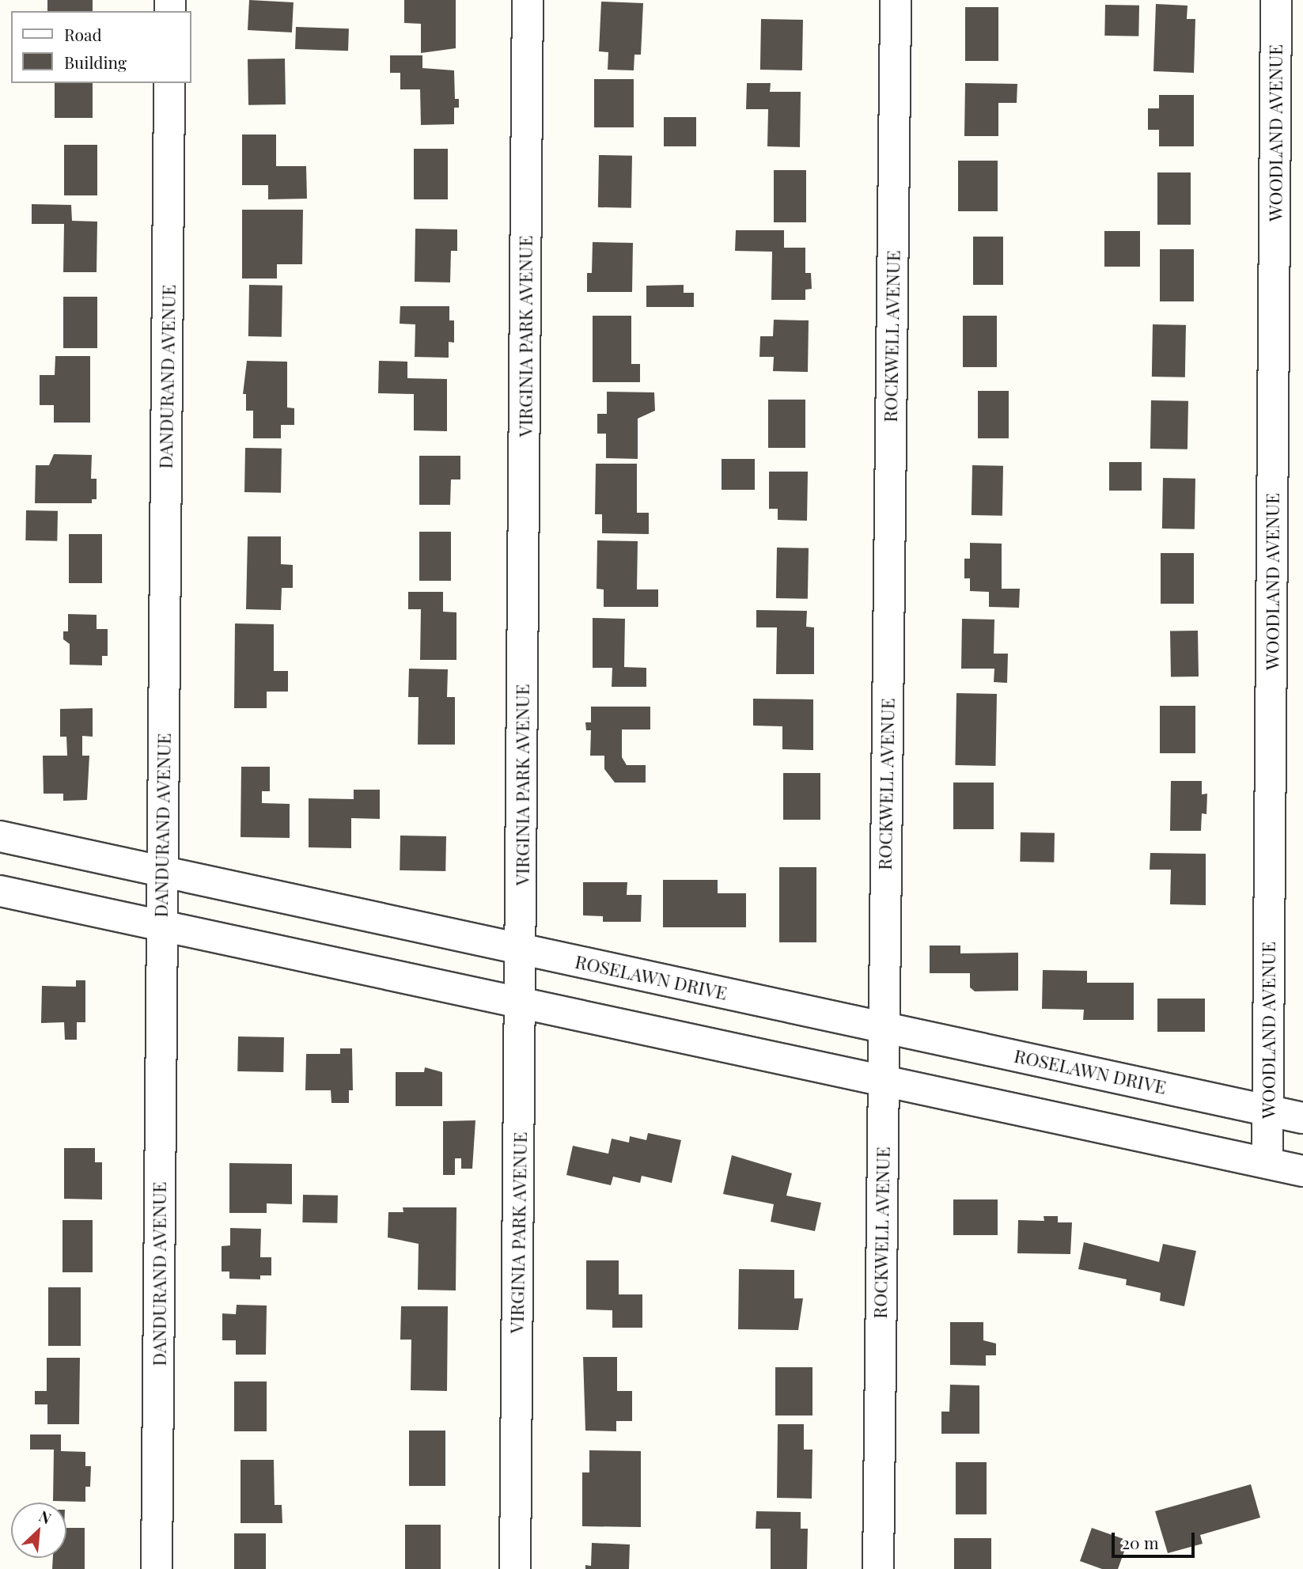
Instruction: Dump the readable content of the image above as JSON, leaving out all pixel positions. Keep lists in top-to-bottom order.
{
  "streets": {
    "street": [
      "WOODLAND AVENUE",
      "VIRGINIA PARK AVENUE",
      "ROCKWELL AVENUE",
      "DANDURAND AVENUE",
      "ROSELAWN DRIVE"
    ]
  },
  "crossings": [
    ["WOODLAND AVENUE", "ROSELAWN DRIVE"],
    ["VIRGINIA PARK AVENUE", "ROSELAWN DRIVE"],
    ["ROCKWELL AVENUE", "ROSELAWN DRIVE"],
    ["DANDURAND AVENUE", "ROSELAWN DRIVE"]
  ],
  "legend": ["Road", "Building"],
  "scale_bar": "20 m",
  "north": "top right"
}
